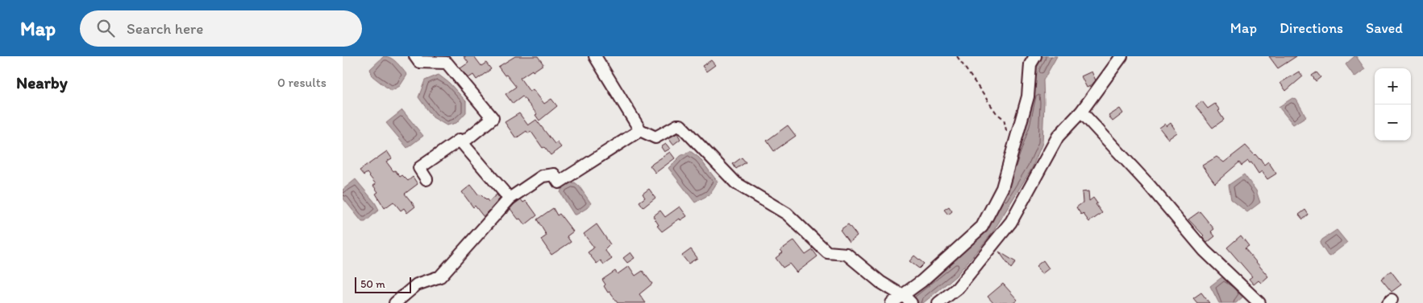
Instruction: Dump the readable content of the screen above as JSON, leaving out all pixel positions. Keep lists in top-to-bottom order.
{
  "scale_bar": "50 m",
  "page": {
    "header": "Map",
    "search": "Search here",
    "nav": ["Map", "Directions", "Saved"],
    "heading": ["Nearby", "0 results"],
    "map_buttons": ["+", "−"],
    "scale": "50 m"
  }
}
